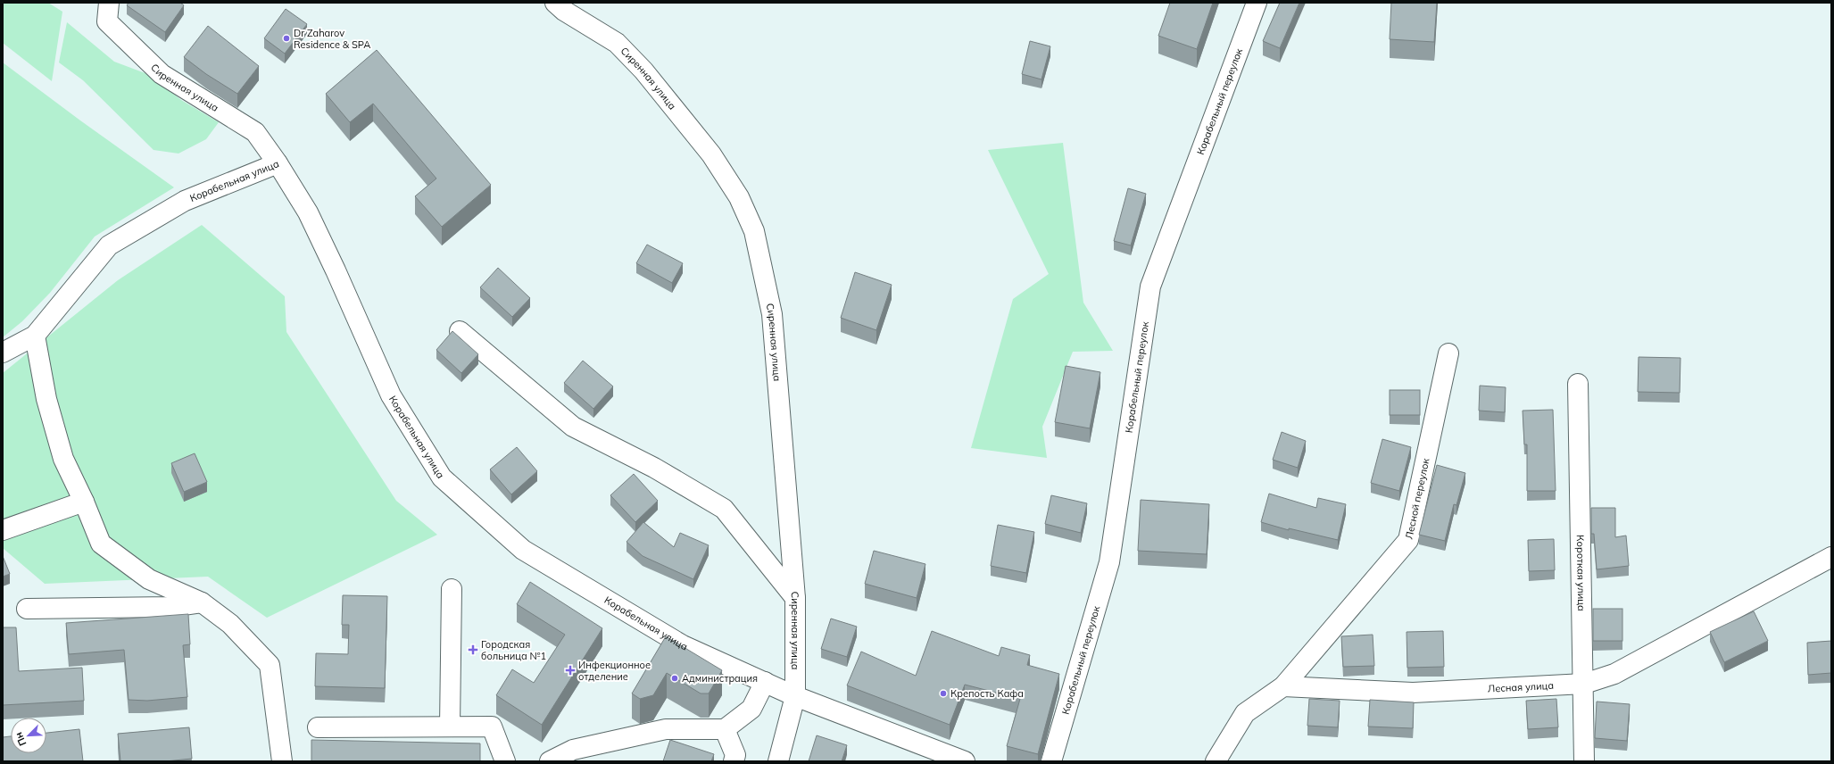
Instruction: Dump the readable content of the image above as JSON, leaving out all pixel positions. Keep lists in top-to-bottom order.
{
  "streets": {
    "street": [
      "Сиренная улица",
      "Корабельный переулок",
      "Корабельная улица",
      "Лесной переулок",
      "Короткая улица",
      "Лесная улица"
    ]
  },
  "crossings": [
    ["Сиренная улица", "Корабельная улица"],
    ["Лесной переулок", "Лесная улица"],
    ["Короткая улица", "Лесная улица"]
  ],
  "places": {
    "other": ["Dr Zaharov Residence & SPA", "Администрация", "Крепость Кафа"],
    "health": ["Городская больница №1", "Инфекционное отделение"]
  },
  "north": "bottom left"
}
